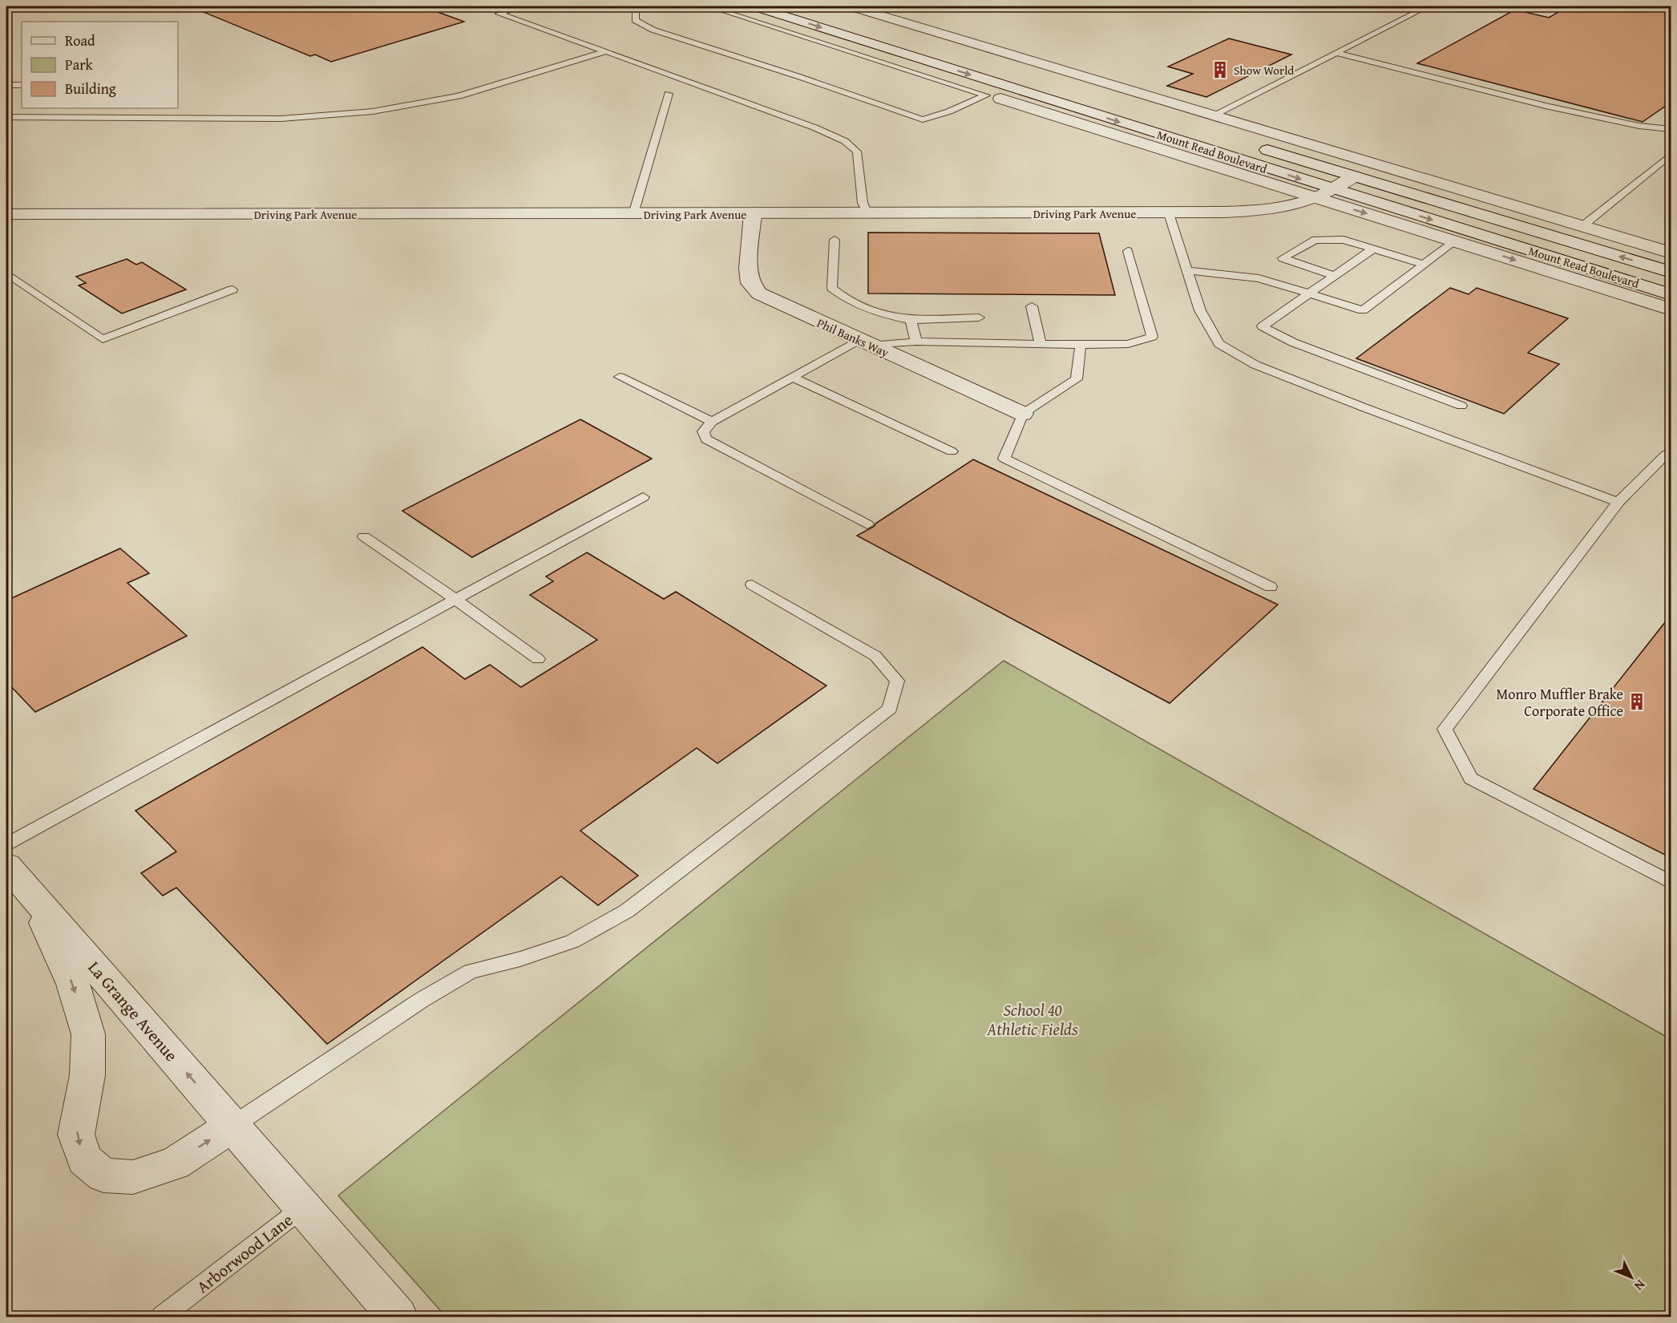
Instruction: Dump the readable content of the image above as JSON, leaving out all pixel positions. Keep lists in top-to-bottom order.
{
  "streets": {
    "street": [
      "Mount Read Boulevard",
      "Driving Park Avenue",
      "Phil Banks Way",
      "La Grange Avenue"
    ],
    "lane": ["Arborwood Lane"]
  },
  "crossings": [
    ["Mount Read Boulevard", "Driving Park Avenue"],
    ["Driving Park Avenue", "Phil Banks Way"],
    ["La Grange Avenue", "Arborwood Lane"]
  ],
  "parks": ["School 40 Athletic Fields"],
  "places": {
    "building": ["Show World", "Monro Muffler Brake Corporate Office"]
  },
  "legend": ["Road", "Park", "Building"],
  "north": "bottom right"
}
